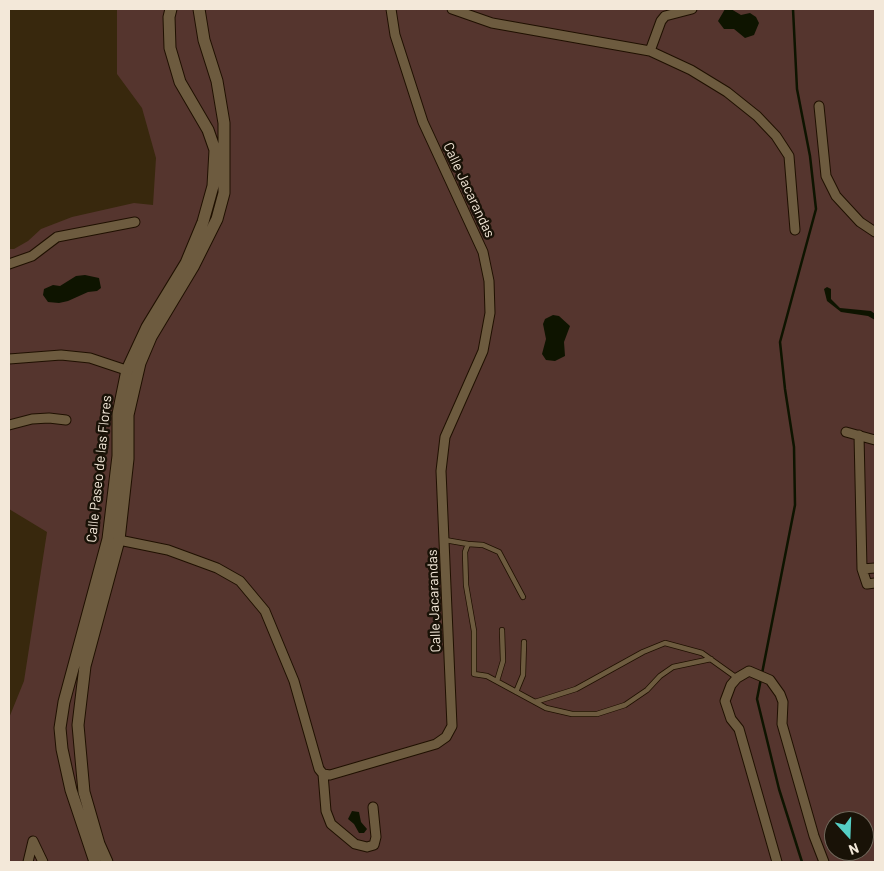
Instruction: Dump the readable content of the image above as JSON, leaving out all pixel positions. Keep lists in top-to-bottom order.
{
  "streets": {
    "street": ["Calle Jacarandas", "Calle Paseo de las Flores"]
  },
  "north": "bottom"
}
